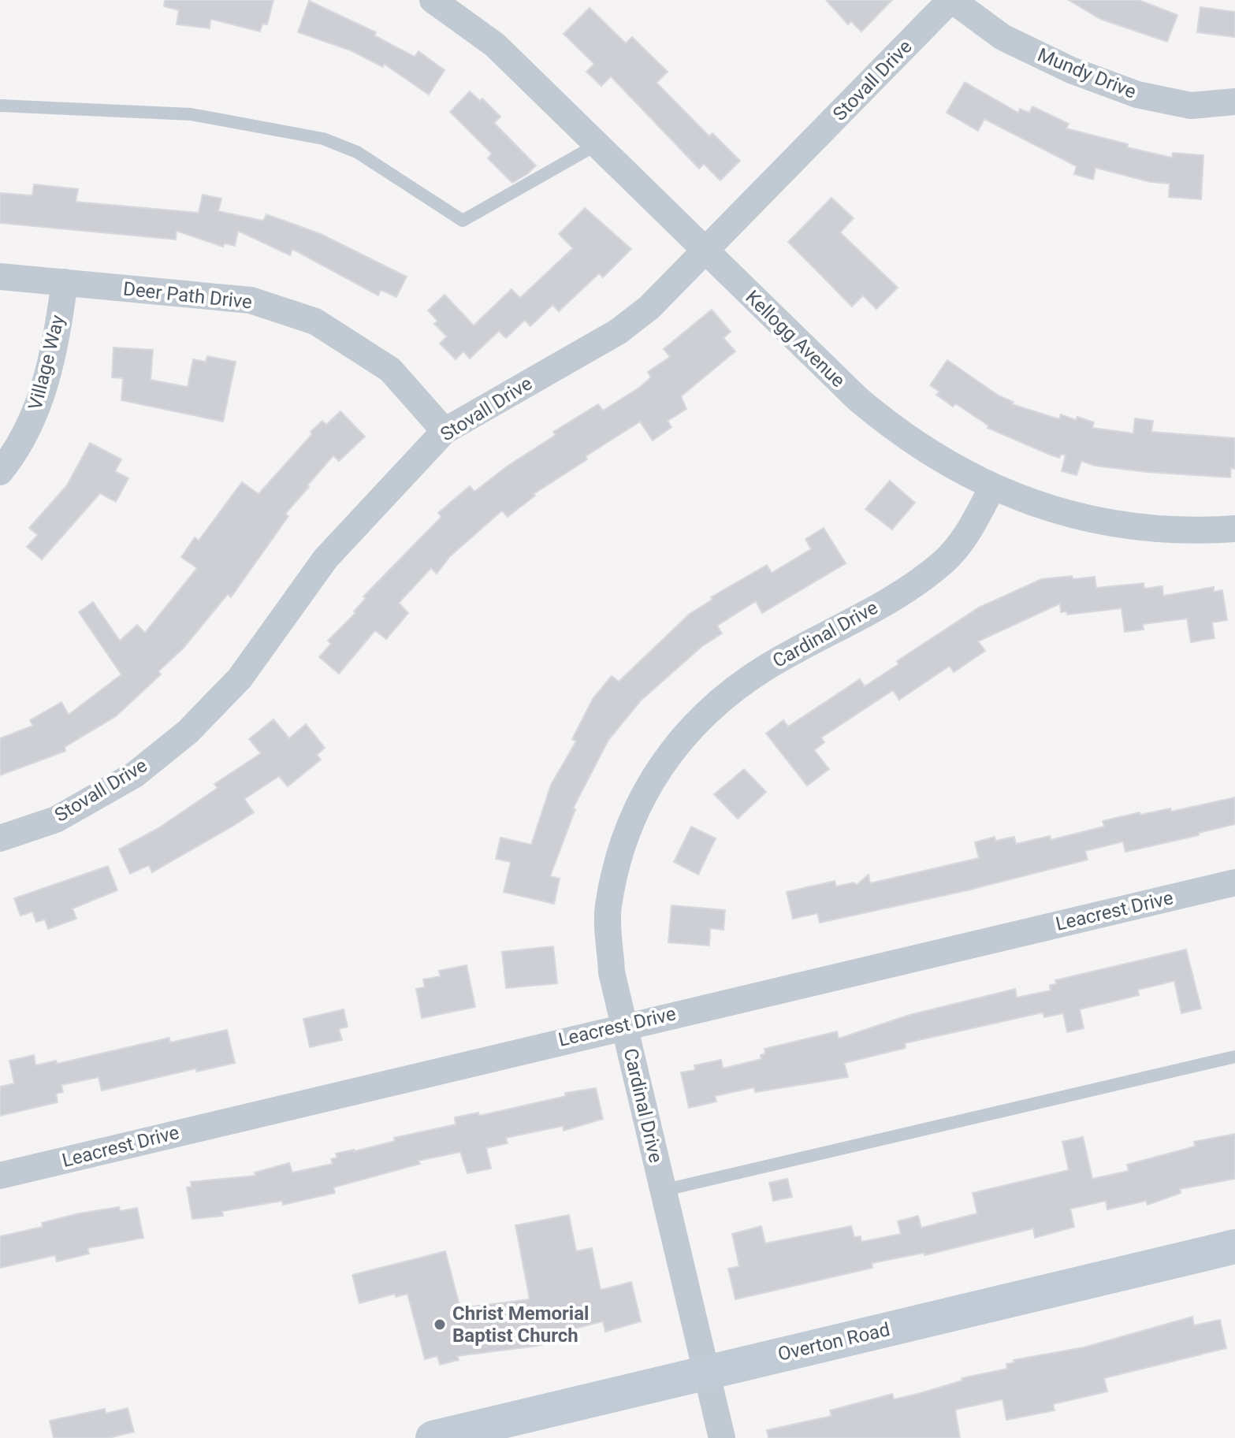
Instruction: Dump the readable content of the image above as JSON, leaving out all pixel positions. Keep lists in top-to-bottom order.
{
  "streets": {
    "street": [
      "Mundy Drive",
      "Stovall Drive",
      "Deer Path Drive",
      "Kellogg Avenue",
      "Village Way",
      "Cardinal Drive",
      "Leacrest Drive",
      "Overton Road"
    ]
  },
  "crossings": [
    ["Mundy Drive", "Stovall Drive"],
    ["Stovall Drive", "Deer Path Drive"],
    ["Stovall Drive", "Kellogg Avenue"],
    ["Deer Path Drive", "Village Way"],
    ["Kellogg Avenue", "Cardinal Drive"],
    ["Cardinal Drive", "Leacrest Drive"],
    ["Cardinal Drive", "Overton Road"]
  ],
  "places": ["Christ Memorial Baptist Church"]
}
